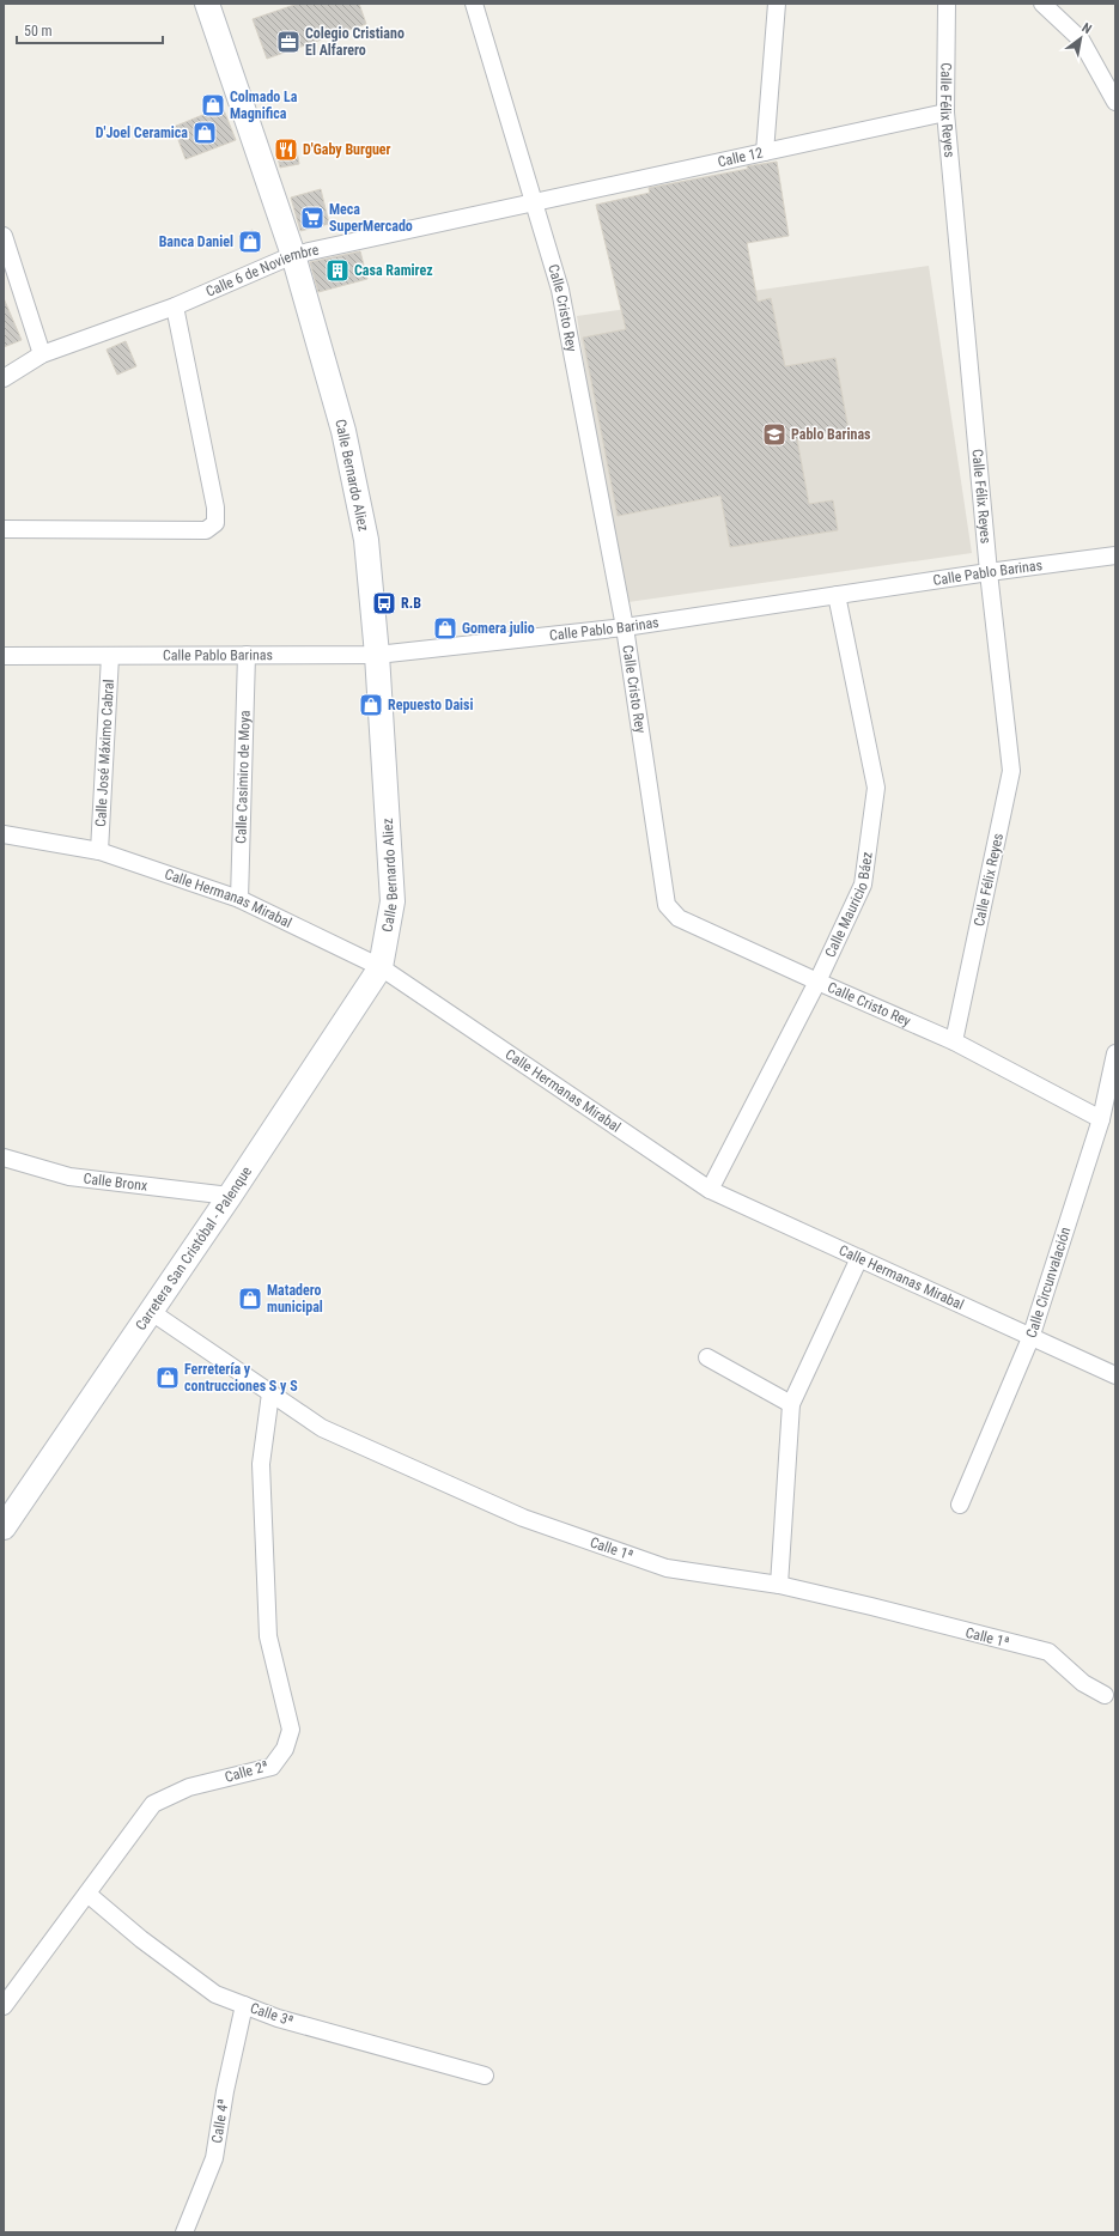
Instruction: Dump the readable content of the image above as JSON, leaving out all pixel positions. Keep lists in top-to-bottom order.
{
  "streets": {
    "main road": ["Calle Bernardo Aliez", "Carretera San Cristóbal - Palenque"],
    "street": [
      "Calle Félix Reyes",
      "Calle 12",
      "Calle 6 de Noviembre",
      "Calle Cristo Rey",
      "Calle Pablo Barinas",
      "Calle José Máximo Cabral",
      "Calle Casimiro de Moya",
      "Calle Hermanas Mirabal",
      "Calle Mauricio Báez",
      "Calle Bronx",
      "Calle Circunvalación",
      "Calle 1ª",
      "Calle 2ª",
      "Calle 3ª",
      "Calle 4ª"
    ]
  },
  "crossings": [
    ["Calle Félix Reyes", "Calle 12"],
    ["Calle Félix Reyes", "Calle Cristo Rey"],
    ["Calle Félix Reyes", "Calle Pablo Barinas"],
    ["Calle 12", "Calle 6 de Noviembre"],
    ["Calle 12", "Calle Cristo Rey"],
    ["Calle 6 de Noviembre", "Calle Cristo Rey"],
    ["Calle 6 de Noviembre", "Calle Bernardo Aliez"],
    ["Calle Cristo Rey", "Calle Pablo Barinas"],
    ["Calle Cristo Rey", "Calle Mauricio Báez"],
    ["Calle Cristo Rey", "Calle Circunvalación"],
    ["Calle Bernardo Aliez", "Calle Pablo Barinas"],
    ["Calle Bernardo Aliez", "Calle Hermanas Mirabal"],
    ["Calle Bernardo Aliez", "Carretera San Cristóbal - Palenque"],
    ["Calle Pablo Barinas", "Calle José Máximo Cabral"],
    ["Calle Pablo Barinas", "Calle Casimiro de Moya"],
    ["Calle Pablo Barinas", "Calle Mauricio Báez"],
    ["Calle José Máximo Cabral", "Calle Hermanas Mirabal"],
    ["Calle Casimiro de Moya", "Calle Hermanas Mirabal"],
    ["Calle Hermanas Mirabal", "Calle Mauricio Báez"],
    ["Calle Hermanas Mirabal", "Carretera San Cristóbal - Palenque"],
    ["Calle Hermanas Mirabal", "Calle Circunvalación"],
    ["Calle Bronx", "Carretera San Cristóbal - Palenque"],
    ["Carretera San Cristóbal - Palenque", "Calle 1ª"],
    ["Calle 1ª", "Calle 2ª"],
    ["Calle 2ª", "Calle 3ª"],
    ["Calle 3ª", "Calle 4ª"]
  ],
  "places": {
    "office": ["Colegio Cristiano El Alfarero"],
    "shop": [
      "Colmado La Magnifica",
      "D'Joel Ceramica",
      "Banca Daniel",
      "Gomera julio",
      "Repuesto Daisi",
      "Matadero municipal",
      "Ferretería y contrucciones S y S"
    ],
    "restaurant": ["D'Gaby Burguer"],
    "supermarket": ["Meca SuperMercado"],
    "building": ["Casa Ramirez"],
    "school or university": ["Pablo Barinas"],
    "bus stop": ["R.B"]
  },
  "scale_bar": "50 m",
  "north": "top right"
}
